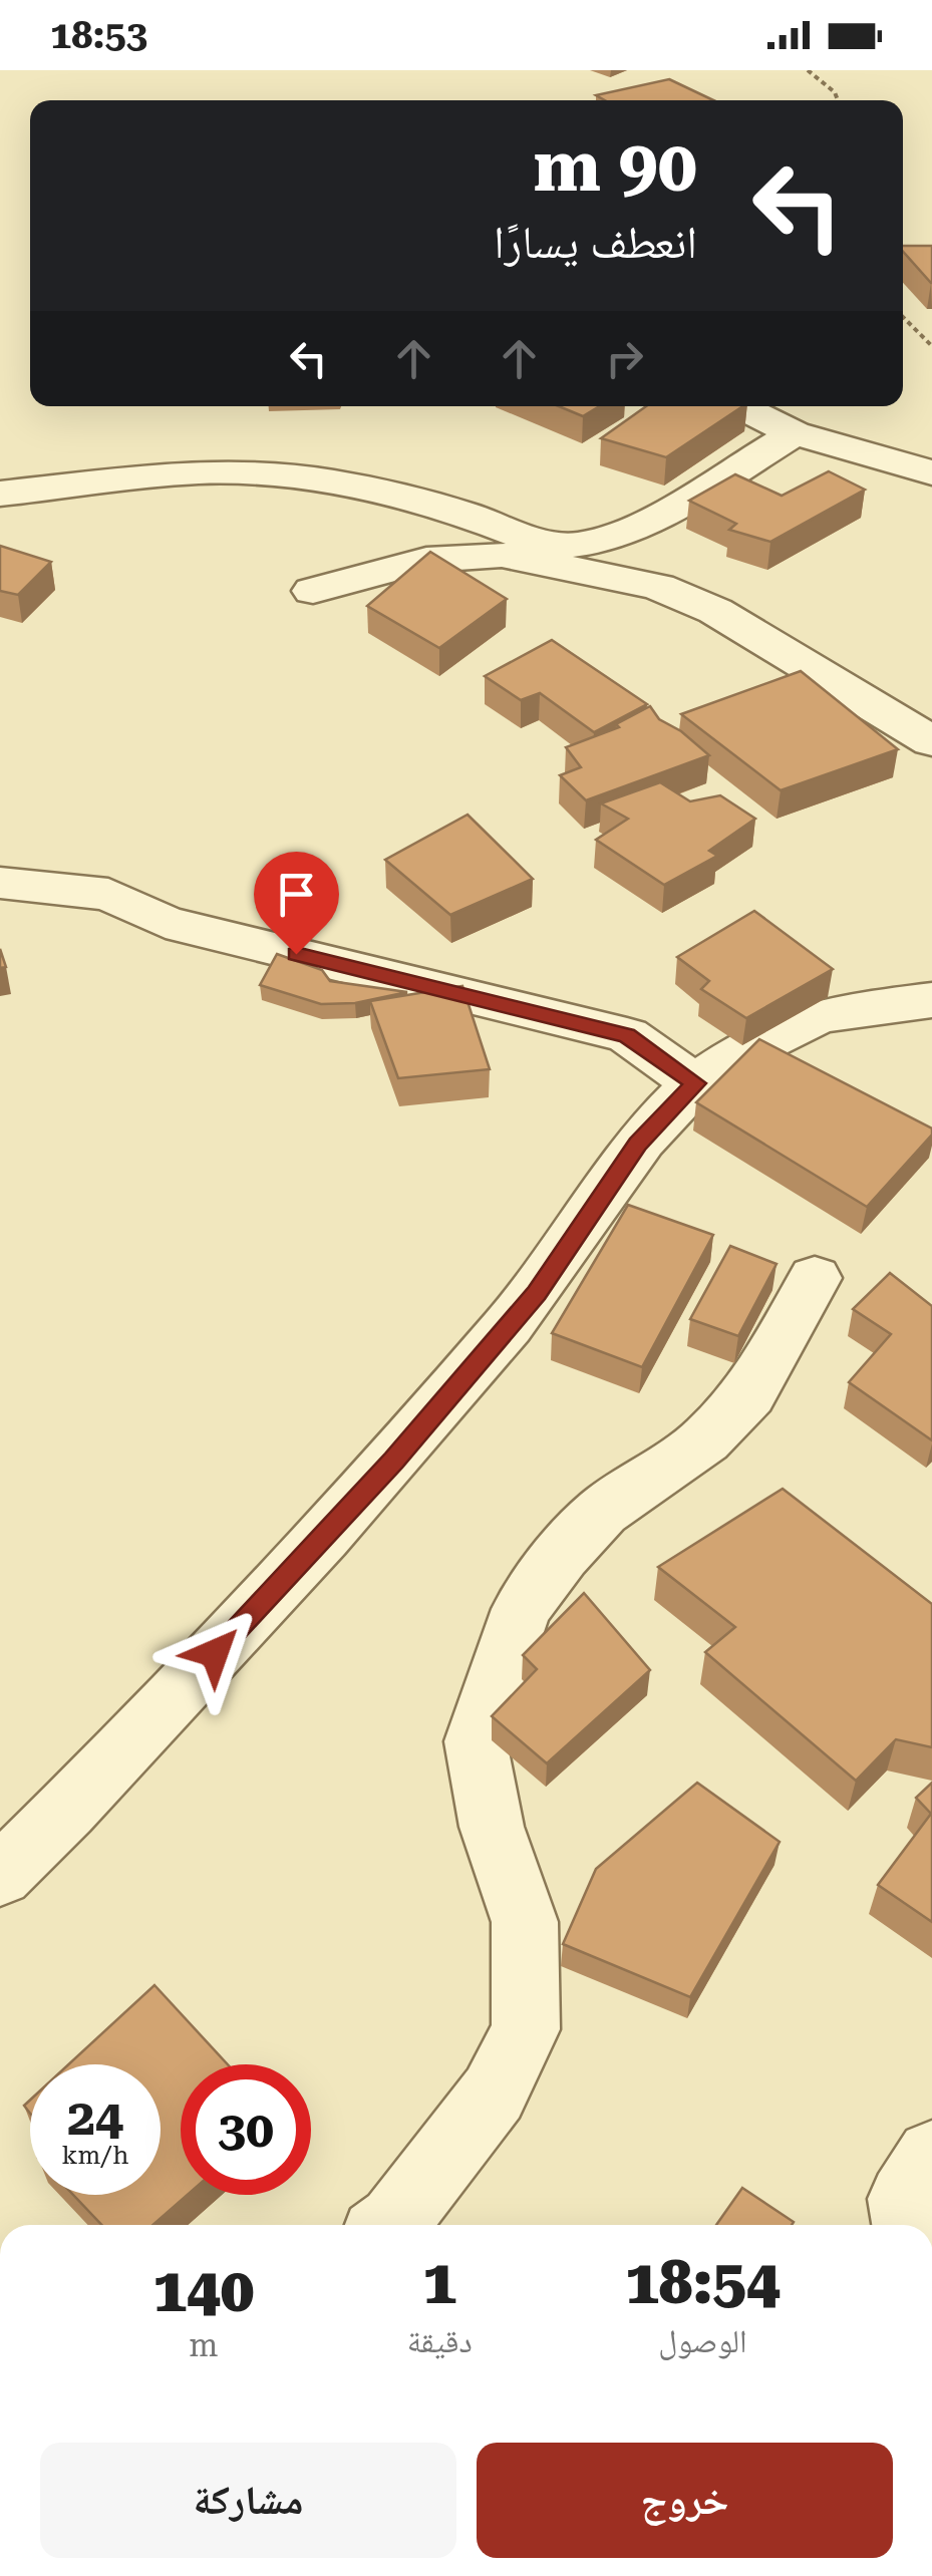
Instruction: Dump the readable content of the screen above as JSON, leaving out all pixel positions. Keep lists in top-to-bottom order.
{
  "page": {
    "status": "18:53",
    "turn": ["90 m", "انعطف يسارًا"],
    "speed": "24 km/h",
    "limit": "30",
    "eta": [
      "18:54",
      "الوصول",
      "1",
      "دقيقة",
      "140",
      "m"
    ],
    "buttons": ["خروج", "مشاركة"]
  }
}
